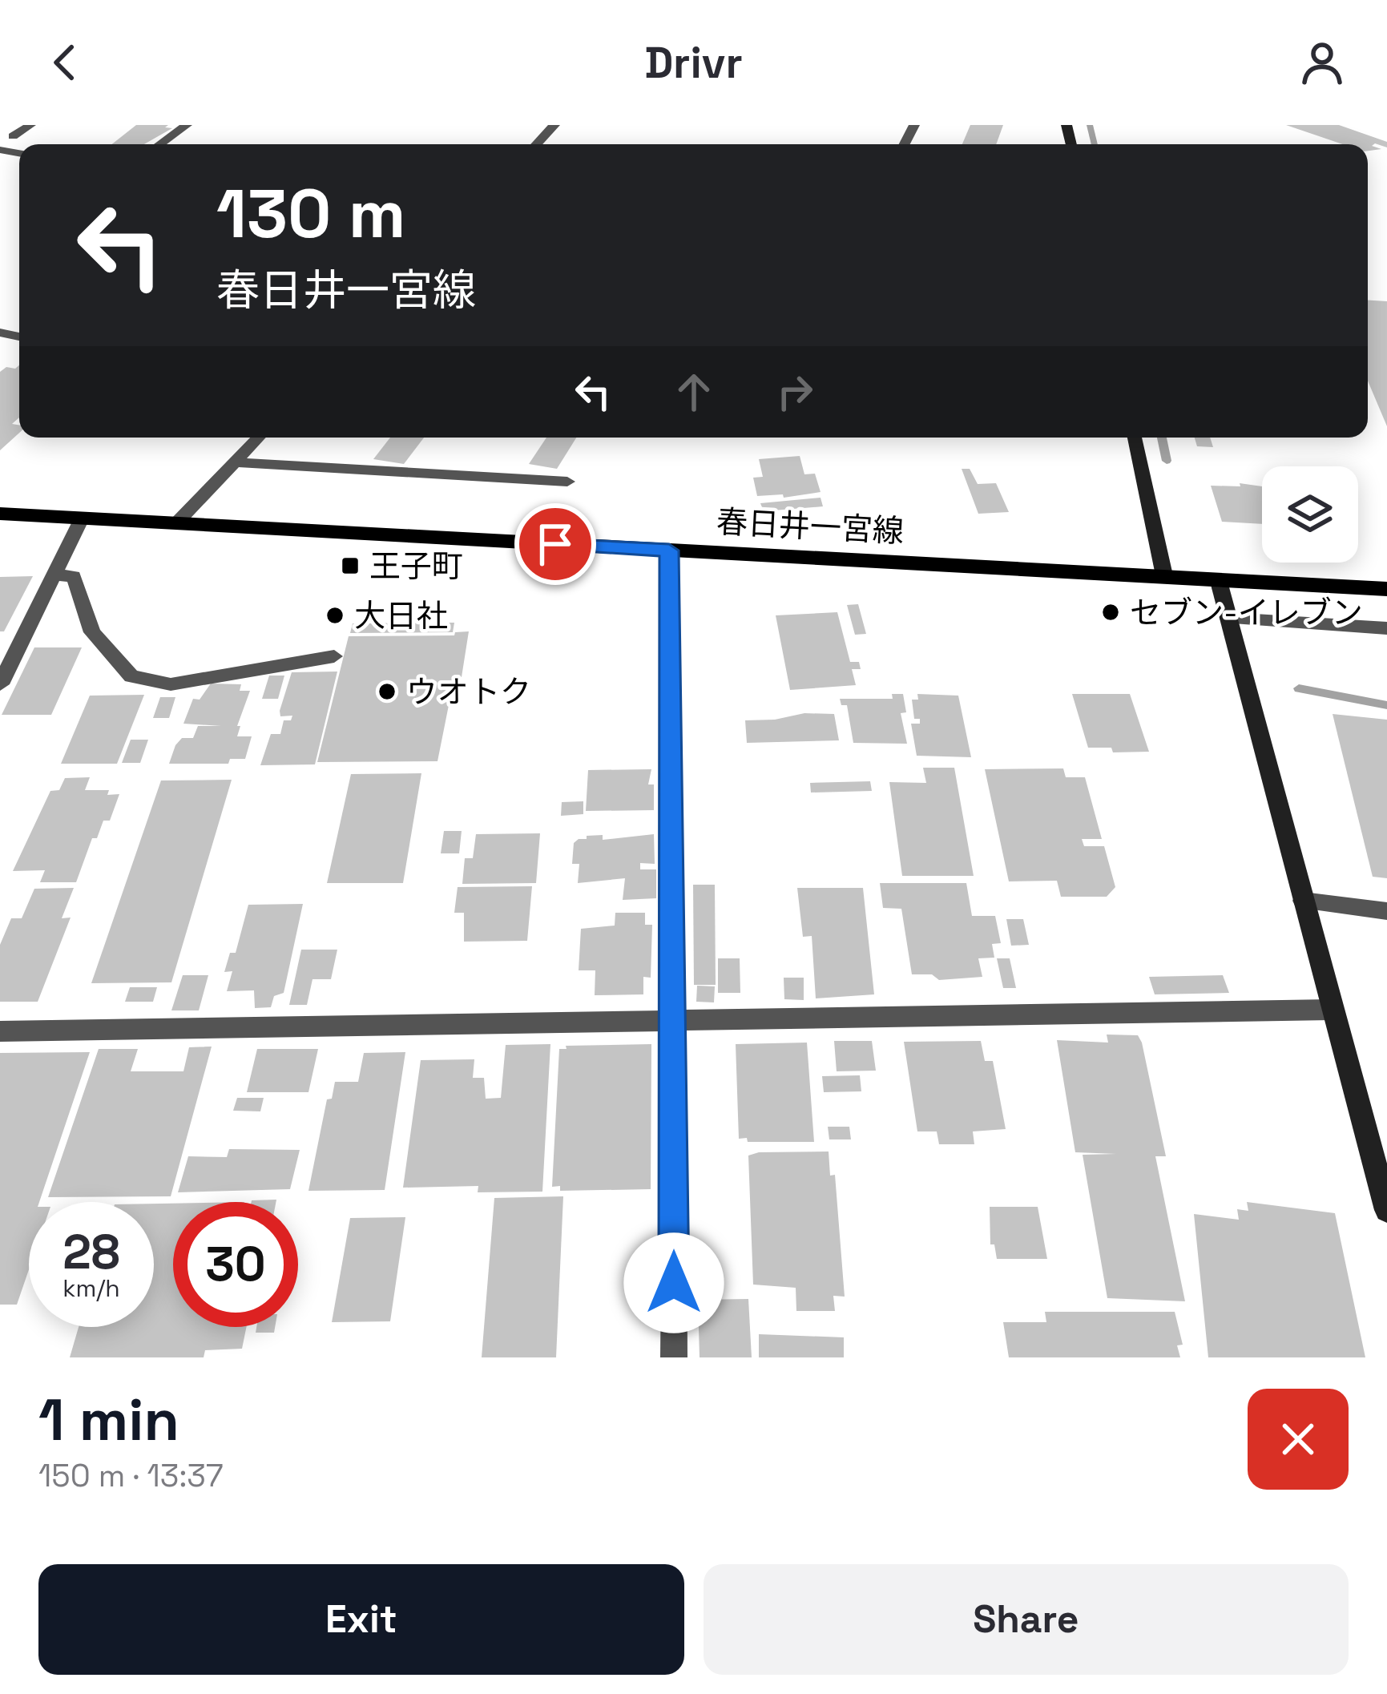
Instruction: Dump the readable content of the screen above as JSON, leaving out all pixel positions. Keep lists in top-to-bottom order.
{
  "streets": {
    "main road": ["春日井一宮線"]
  },
  "places": {
    "transit": ["王子町"],
    "other": ["セブン-イレブン", "大日社", "ウオトク"]
  },
  "page": {
    "header": "Drivr",
    "turn": ["130 m", "春日井一宮線"],
    "speed": "28 km/h",
    "limit": "30",
    "heading": ["1 min", "150 m · 13:37"],
    "buttons": ["Exit", "Share"]
  }
}
